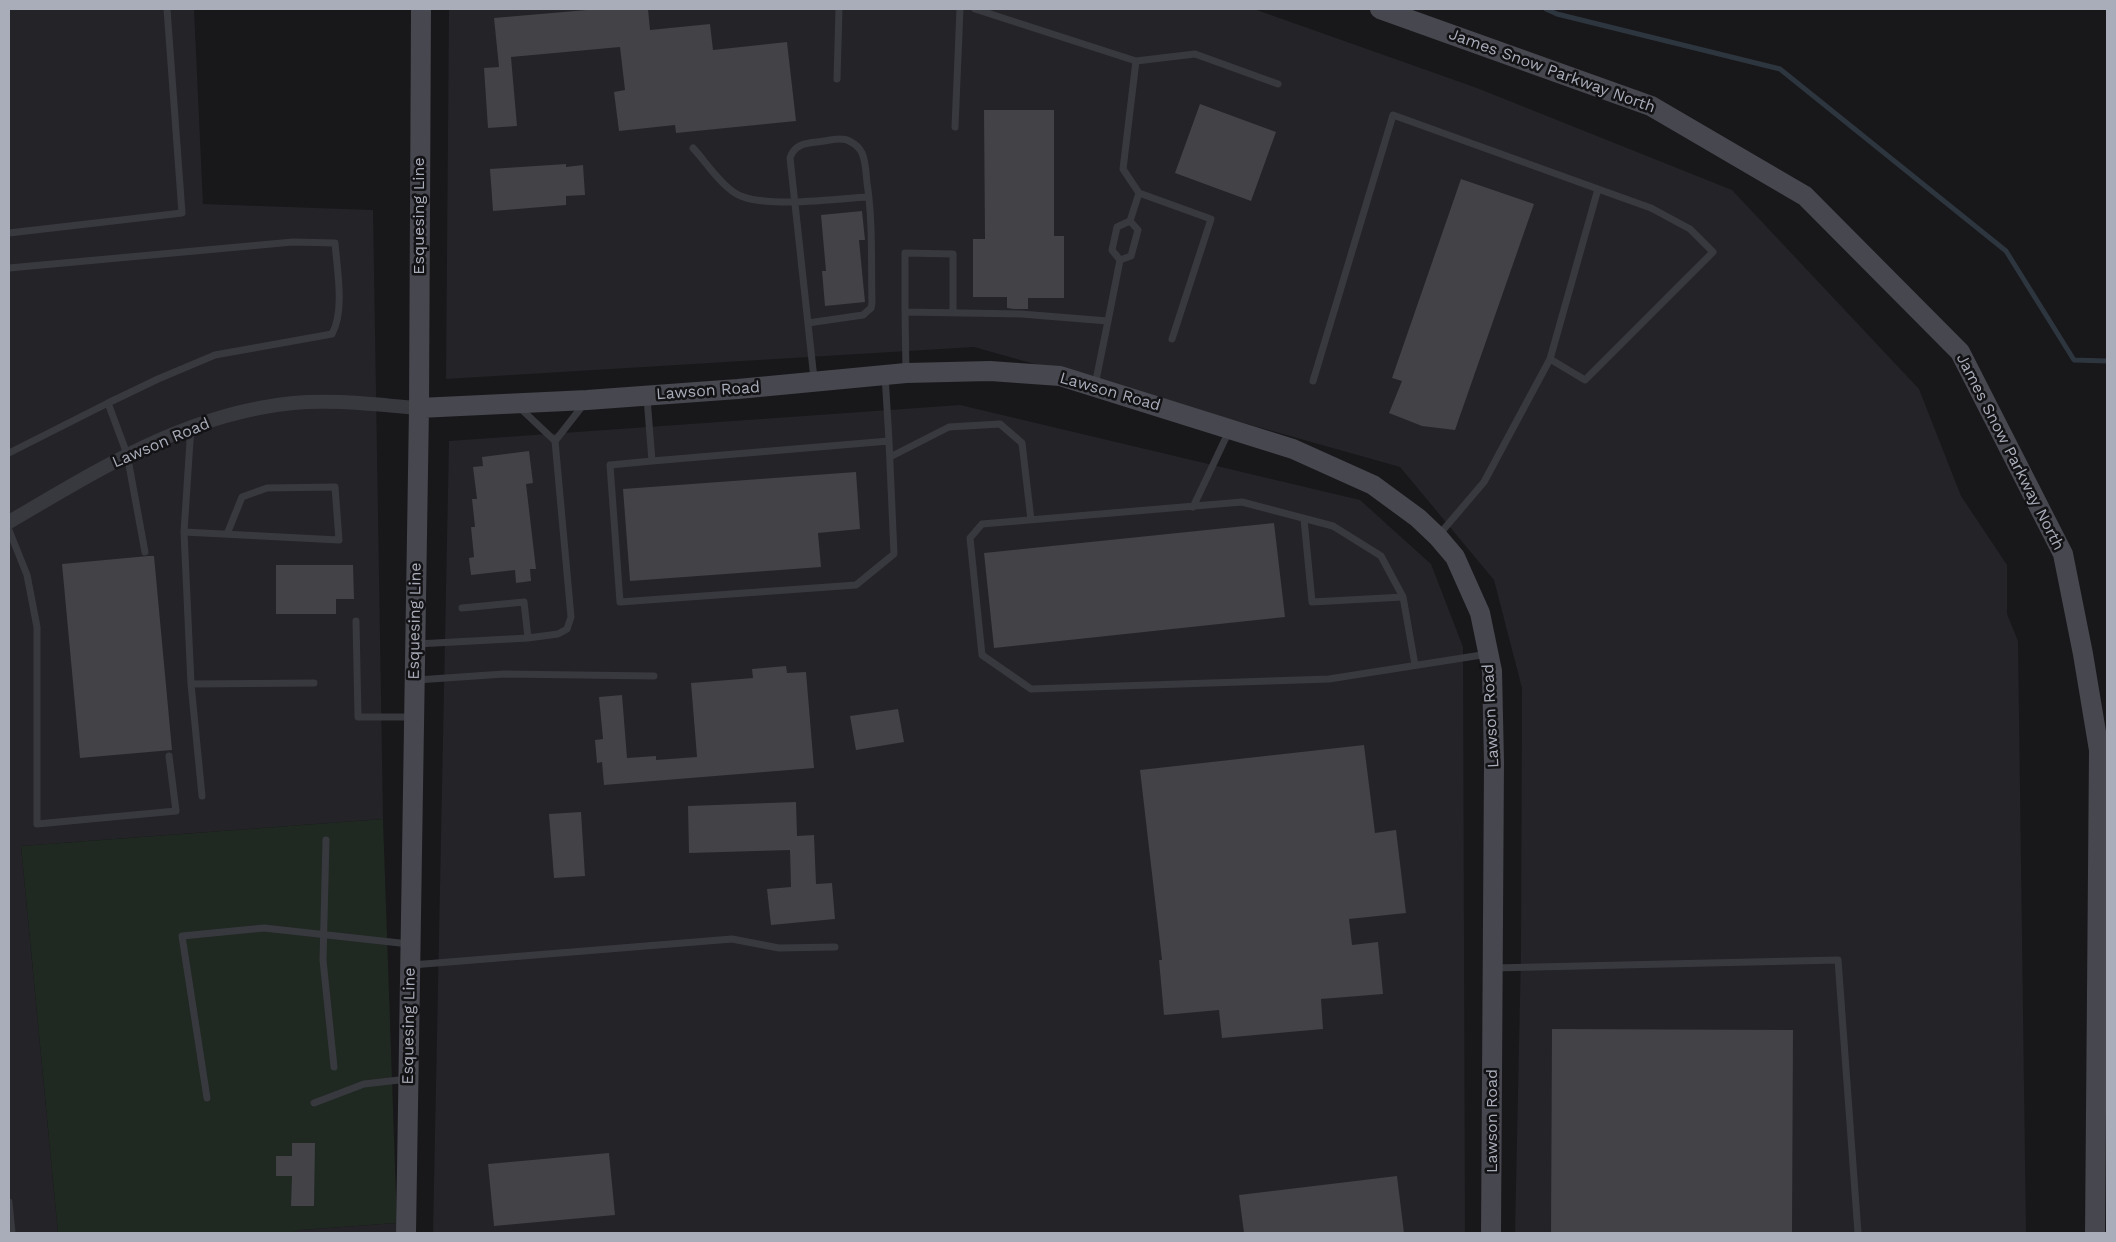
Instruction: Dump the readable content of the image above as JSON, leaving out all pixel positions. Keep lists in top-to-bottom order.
{
  "streets": {
    "street": ["James Snow Parkway North", "Esquesing Line", "Lawson Road"]
  },
  "crossings": [
    ["Esquesing Line", "Lawson Road"]
  ]
}
